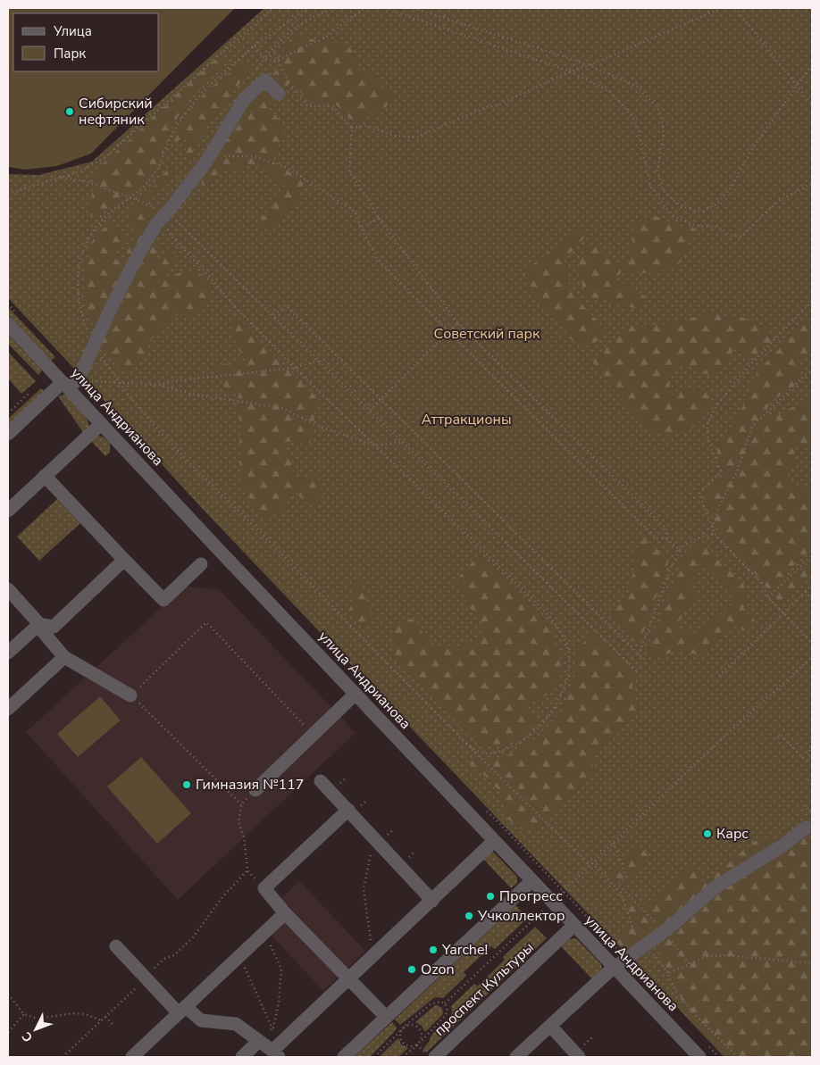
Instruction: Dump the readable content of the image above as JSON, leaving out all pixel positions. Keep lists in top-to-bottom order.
{
  "streets": {
    "street": ["улица Андрианова", "проспект Культуры"]
  },
  "crossings": [
    ["улица Андрианова", "проспект Культуры"]
  ],
  "parks": ["Советский парк", "Аттракционы"],
  "places": [
    "Сибирский нефтяник",
    "Гимназия №117",
    "Карс",
    "Прогресс",
    "Учколлектор",
    "Yarche!",
    "Ozon"
  ],
  "legend": ["Улица", "Парк"],
  "north": "bottom left"
}
